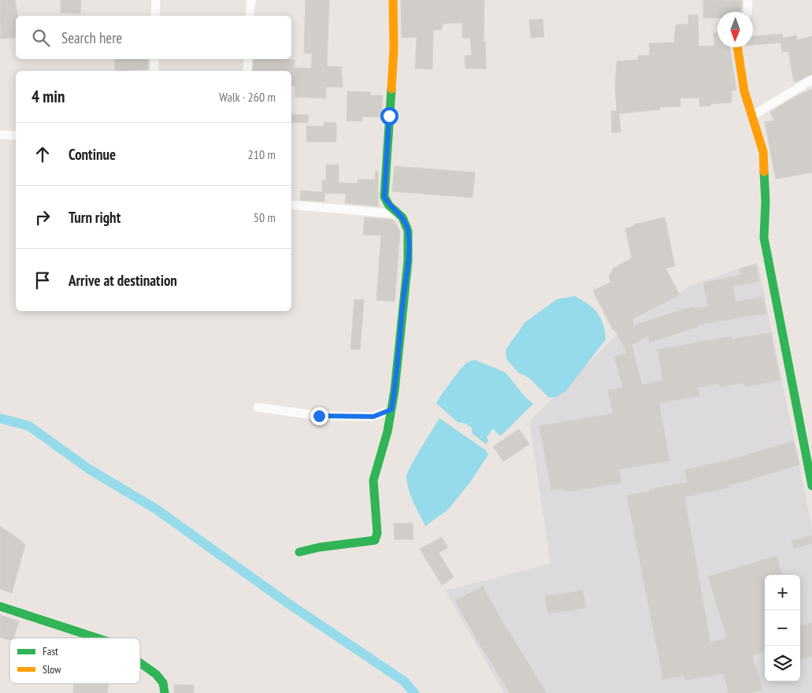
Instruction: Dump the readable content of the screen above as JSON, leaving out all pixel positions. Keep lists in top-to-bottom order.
{
  "legend": ["Fast", "Slow"],
  "north": "bottom",
  "page": {
    "search": "Search here",
    "heading": ["4 min", "Walk · 260 m"],
    "list": [
      ["Continue", "210 m"],
      ["Turn right", "50 m"],
      "Arrive at destination"
    ],
    "map_buttons": ["+", "−"]
  }
}
